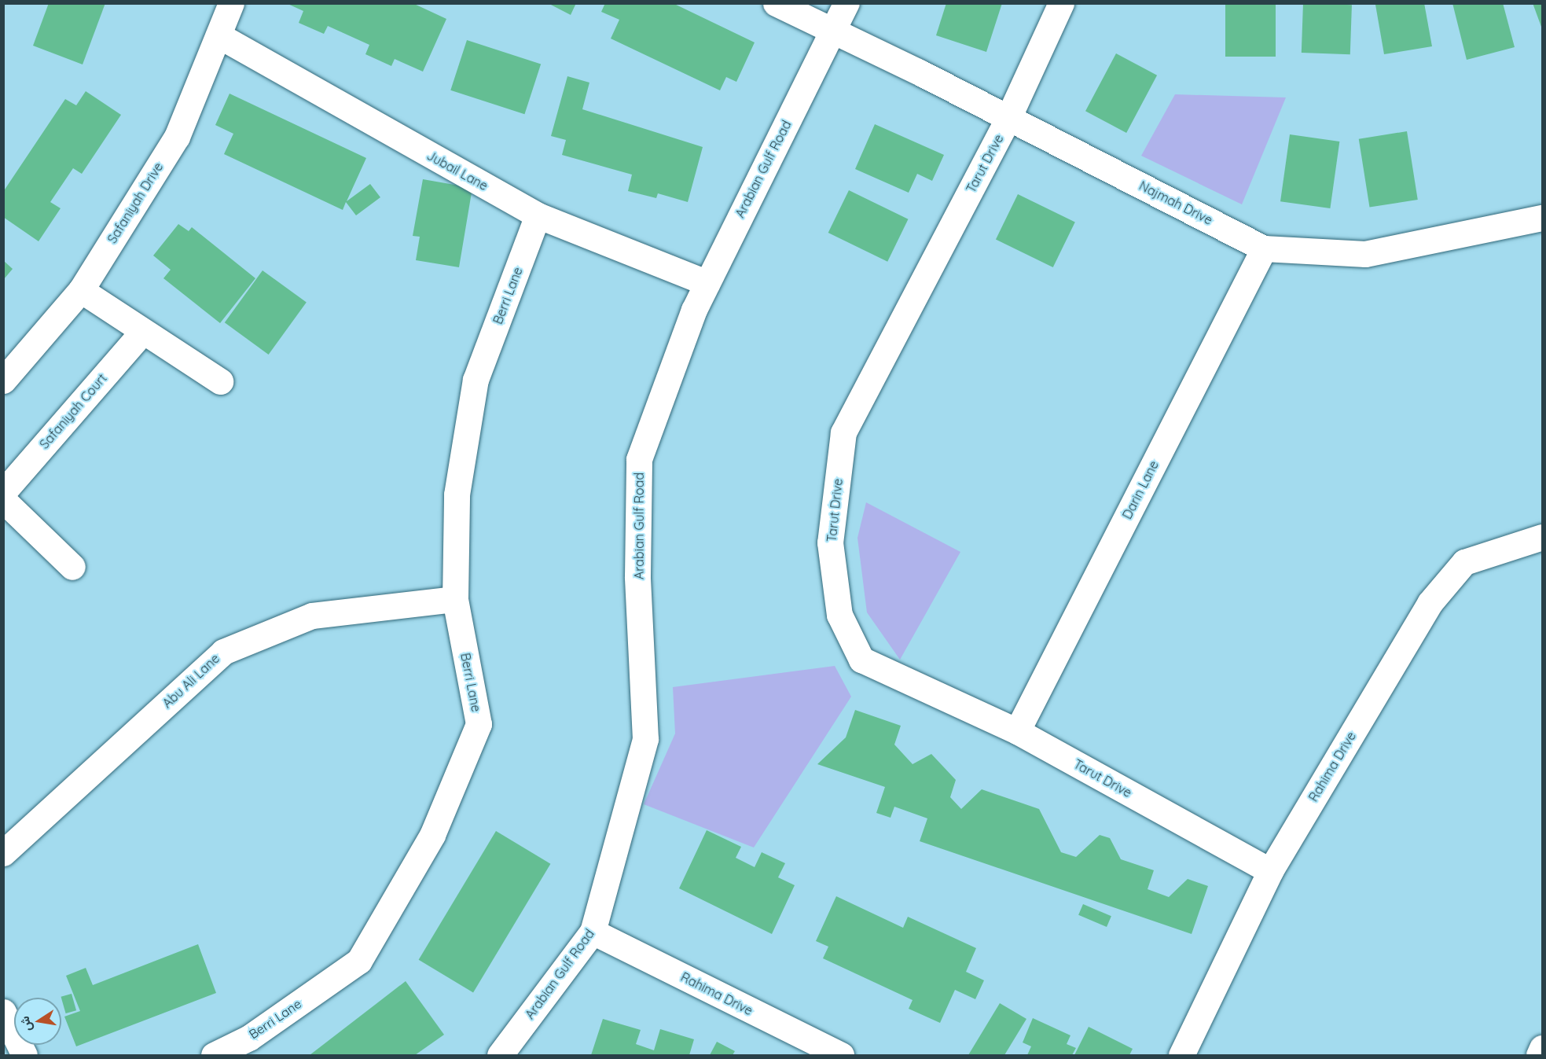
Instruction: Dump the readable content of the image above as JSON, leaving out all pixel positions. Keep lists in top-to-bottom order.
{
  "streets": {
    "street": [
      "Tarut Drive",
      "Arabian Gulf Road",
      "Jubail Lane",
      "Safaniyah Drive",
      "Najmah Drive",
      "Berri Lane",
      "Safaniyah Court",
      "Darin Lane",
      "Abu Ali Lane",
      "Rahima Drive"
    ]
  },
  "crossings": [
    ["Tarut Drive", "Najmah Drive"],
    ["Tarut Drive", "Darin Lane"],
    ["Tarut Drive", "Rahima Drive"],
    ["Arabian Gulf Road", "Jubail Lane"],
    ["Arabian Gulf Road", "Najmah Drive"],
    ["Arabian Gulf Road", "Rahima Drive"],
    ["Jubail Lane", "Safaniyah Drive"],
    ["Jubail Lane", "Berri Lane"],
    ["Najmah Drive", "Darin Lane"],
    ["Berri Lane", "Abu Ali Lane"]
  ],
  "north": "left"
}
